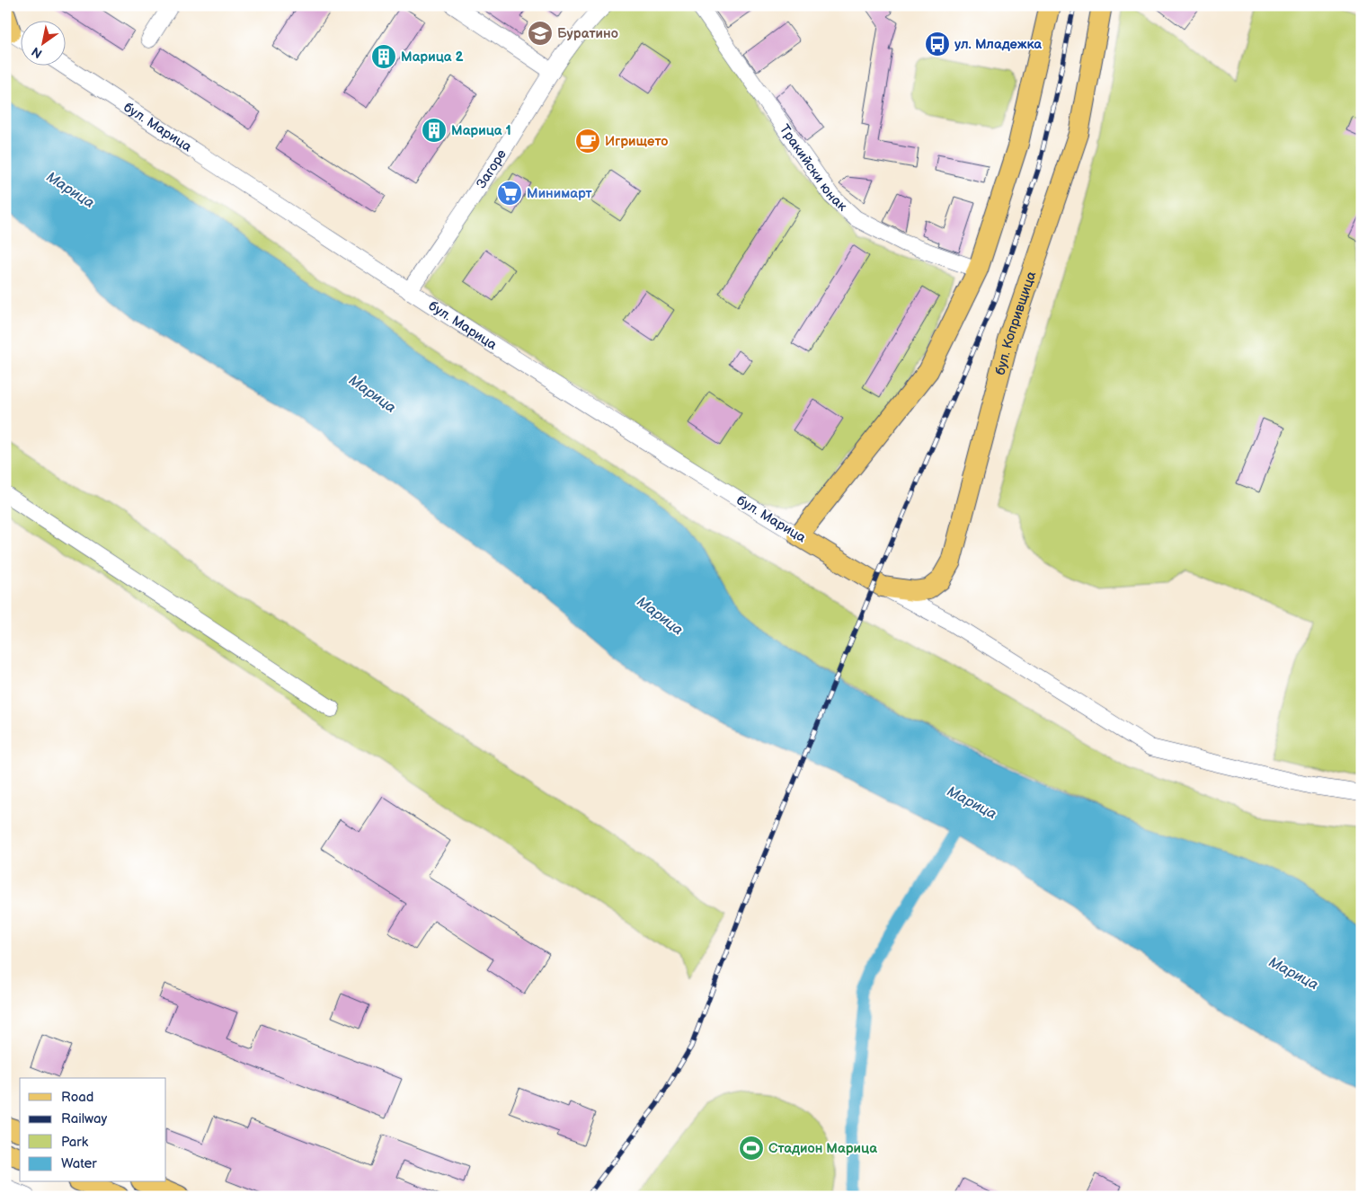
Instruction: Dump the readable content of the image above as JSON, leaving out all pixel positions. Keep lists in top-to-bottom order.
{
  "streets": {
    "main road": ["бул. Марица", "бул. Копривщица"],
    "street": ["Тракийски юнак", "Загоре"]
  },
  "crossings": [
    ["бул. Марица", "Загоре"],
    ["бул. Марица", "бул. Копривщица"]
  ],
  "water": ["Марица"],
  "places": {
    "school or university": ["Буратино"],
    "bus stop": ["ул. Младежка"],
    "building": ["Марица 2", "Марица 1"],
    "cafe": ["Игрището"],
    "supermarket": ["Минимарт"],
    "sports": ["Стадион Марица"]
  },
  "legend": [
    "Road",
    "Railway",
    "Park",
    "Water"
  ],
  "north": "bottom left"
}
